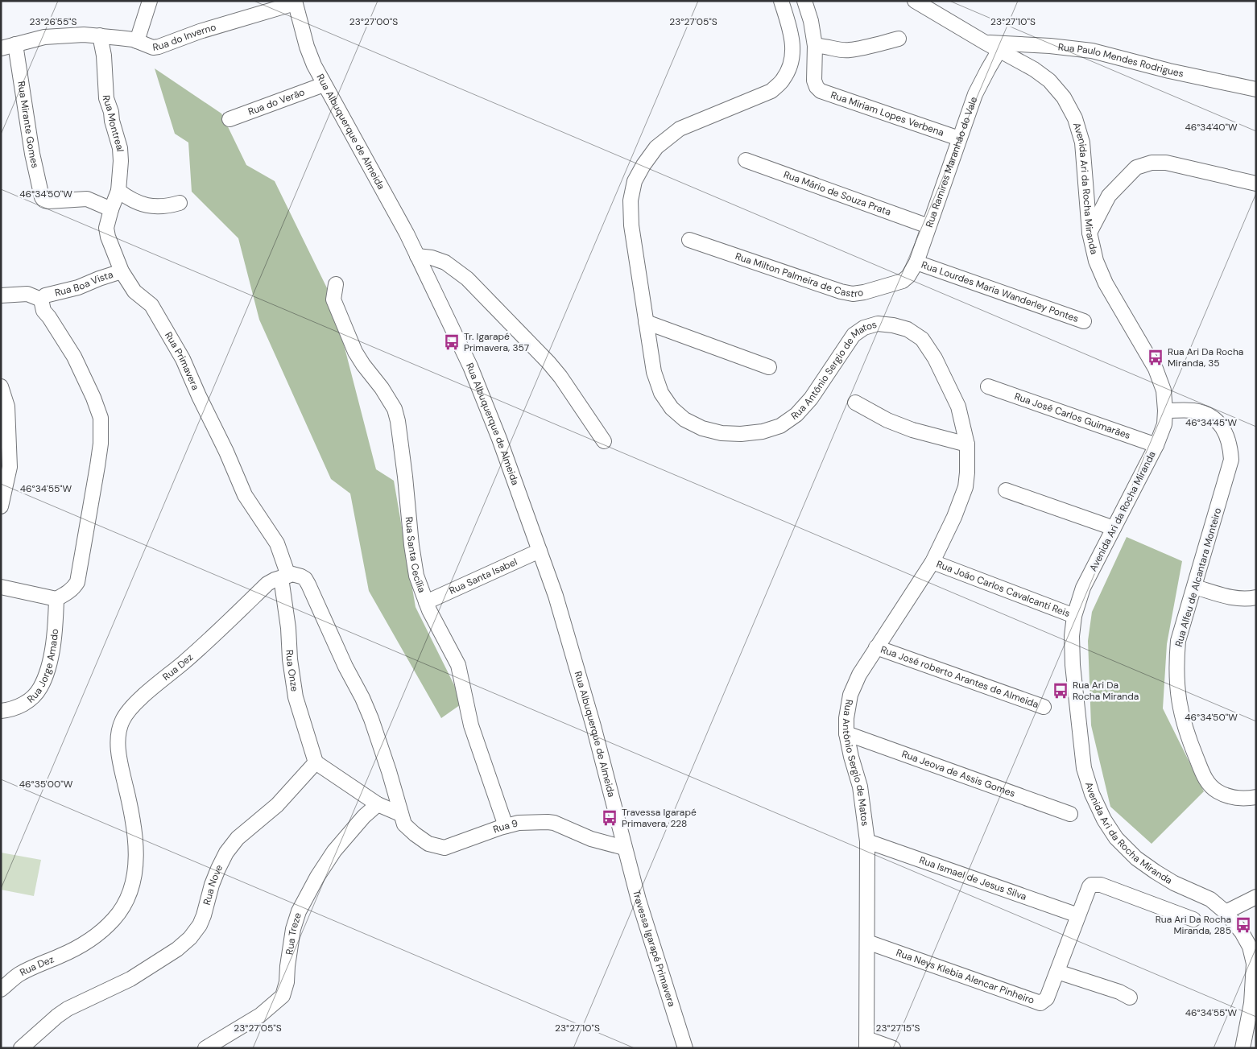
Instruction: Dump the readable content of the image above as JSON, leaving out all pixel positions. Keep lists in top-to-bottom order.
{
  "streets": {
    "street": [
      "Rua do Inverno",
      "Rua Paulo Mendes Rodrigues",
      "Rua do Verão",
      "Rua Miriam Lopes Verbena",
      "Rua Montreal",
      "Rua Mirante Gomes",
      "Rua Albuquerque de Almeida",
      "Rua Ramires Maranhão do Vale",
      "Avenida Ari da Rocha Miranda",
      "Rua Mário de Souza Prata",
      "Rua Milton Palmeira de Castro",
      "Rua Boa Vista",
      "Rua Lourdes Maria Wanderley Pontes",
      "Rua Primavera",
      "Rua Antônio Sergio de Matos",
      "Rua José Carlos Guimarães",
      "Rua Santa Cecília",
      "Rua Santa Isabel",
      "Rua Alfeu de Alcantara Monteiro",
      "Rua João Carlos Cavalcanti Reis",
      "Rua Jorge Amado",
      "Rua Dez",
      "Rua Onze",
      "Rua José roberto Arantes de Almeida",
      "Rua Jeova de Assis Gomes",
      "Rua 9",
      "Rua Ismael de Jesus Silva",
      "Rua Nove",
      "Rua Treze",
      "Travessa Igarapé Primavera",
      "Rua Neys Klebia Alencar Pinheiro"
    ]
  },
  "crossings": [
    ["Rua do Inverno", "Rua Montreal"],
    ["Rua do Inverno", "Rua Mirante Gomes"],
    ["Rua do Inverno", "Rua Albuquerque de Almeida"],
    ["Rua Paulo Mendes Rodrigues", "Avenida Ari da Rocha Miranda"],
    ["Rua do Verão", "Rua Albuquerque de Almeida"],
    ["Rua Miriam Lopes Verbena", "Rua Ramires Maranhão do Vale"],
    ["Rua Montreal", "Rua Mirante Gomes"],
    ["Rua Montreal", "Rua Primavera"],
    ["Rua Mirante Gomes", "Rua Primavera"],
    ["Rua Albuquerque de Almeida", "Rua Santa Isabel"],
    ["Rua Albuquerque de Almeida", "Rua 9"],
    ["Rua Albuquerque de Almeida", "Travessa Igarapé Primavera"],
    ["Rua Ramires Maranhão do Vale", "Avenida Ari da Rocha Miranda"],
    ["Rua Ramires Maranhão do Vale", "Rua Mário de Souza Prata"],
    ["Rua Ramires Maranhão do Vale", "Rua Milton Palmeira de Castro"],
    ["Rua Ramires Maranhão do Vale", "Rua Lourdes Maria Wanderley Pontes"],
    ["Avenida Ari da Rocha Miranda", "Rua José Carlos Guimarães"],
    ["Avenida Ari da Rocha Miranda", "Rua Alfeu de Alcantara Monteiro"],
    ["Avenida Ari da Rocha Miranda", "Rua João Carlos Cavalcanti Reis"],
    ["Rua Boa Vista", "Rua Primavera"],
    ["Rua Primavera", "Rua Dez"],
    ["Rua Primavera", "Rua Onze"],
    ["Rua Antônio Sergio de Matos", "Rua João Carlos Cavalcanti Reis"],
    ["Rua Antônio Sergio de Matos", "Rua José roberto Arantes de Almeida"],
    ["Rua Antônio Sergio de Matos", "Rua Jeova de Assis Gomes"],
    ["Rua Antônio Sergio de Matos", "Rua Ismael de Jesus Silva"],
    ["Rua Antônio Sergio de Matos", "Rua Neys Klebia Alencar Pinheiro"],
    ["Rua Santa Cecília", "Rua Santa Isabel"],
    ["Rua Santa Cecília", "Rua 9"],
    ["Rua Dez", "Rua Onze"],
    ["Rua Onze", "Rua Nove"],
    ["Rua 9", "Travessa Igarapé Primavera"],
    ["Rua Ismael de Jesus Silva", "Rua Neys Klebia Alencar Pinheiro"]
  ],
  "places": {
    "bus stop": [
      "Tr. Igarapé Primavera, 357",
      "Rua Ari Da Rocha Miranda, 35",
      "Rua Ari Da Rocha Miranda",
      "Travessa Igarapé Primavera, 228",
      "Rua Ari Da Rocha Miranda, 285"
    ]
  },
  "coordinates": [
    "23°26'55\"S",
    "23°27'05\"S",
    "23°27'10\"S",
    "23°27'00\"S",
    "46°34'40\"W",
    "46°34'50\"W",
    "46°34'45\"W",
    "46°34'55\"W",
    "46°35'00\"W",
    "23°27'15\"S"
  ]
}
